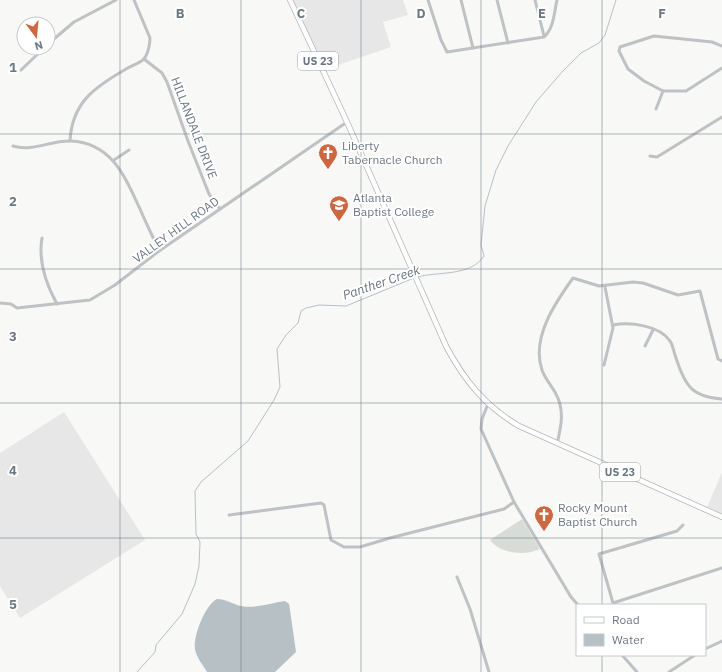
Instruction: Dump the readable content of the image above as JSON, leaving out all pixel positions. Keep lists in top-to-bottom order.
{
  "streets": {
    "main road": ["US 23"],
    "street": ["HILLANDALE DRIVE", "VALLEY HILL ROAD"]
  },
  "crossings": [
    ["US 23", "VALLEY HILL ROAD"],
    ["HILLANDALE DRIVE", "VALLEY HILL ROAD"]
  ],
  "water": ["Panther Creek"],
  "places": {
    "church": ["Liberty Tabernacle Church", "Rocky Mount Baptist Church"],
    "school or university": ["Atlanta Baptist College"]
  },
  "legend": ["Road", "Water"],
  "north": "bottom",
  "grid": {
    "columns": [
      "B",
      "C",
      "D",
      "E",
      "F"
    ],
    "rows": [
      "1",
      "2",
      "3",
      "4",
      "5"
    ]
  }
}
